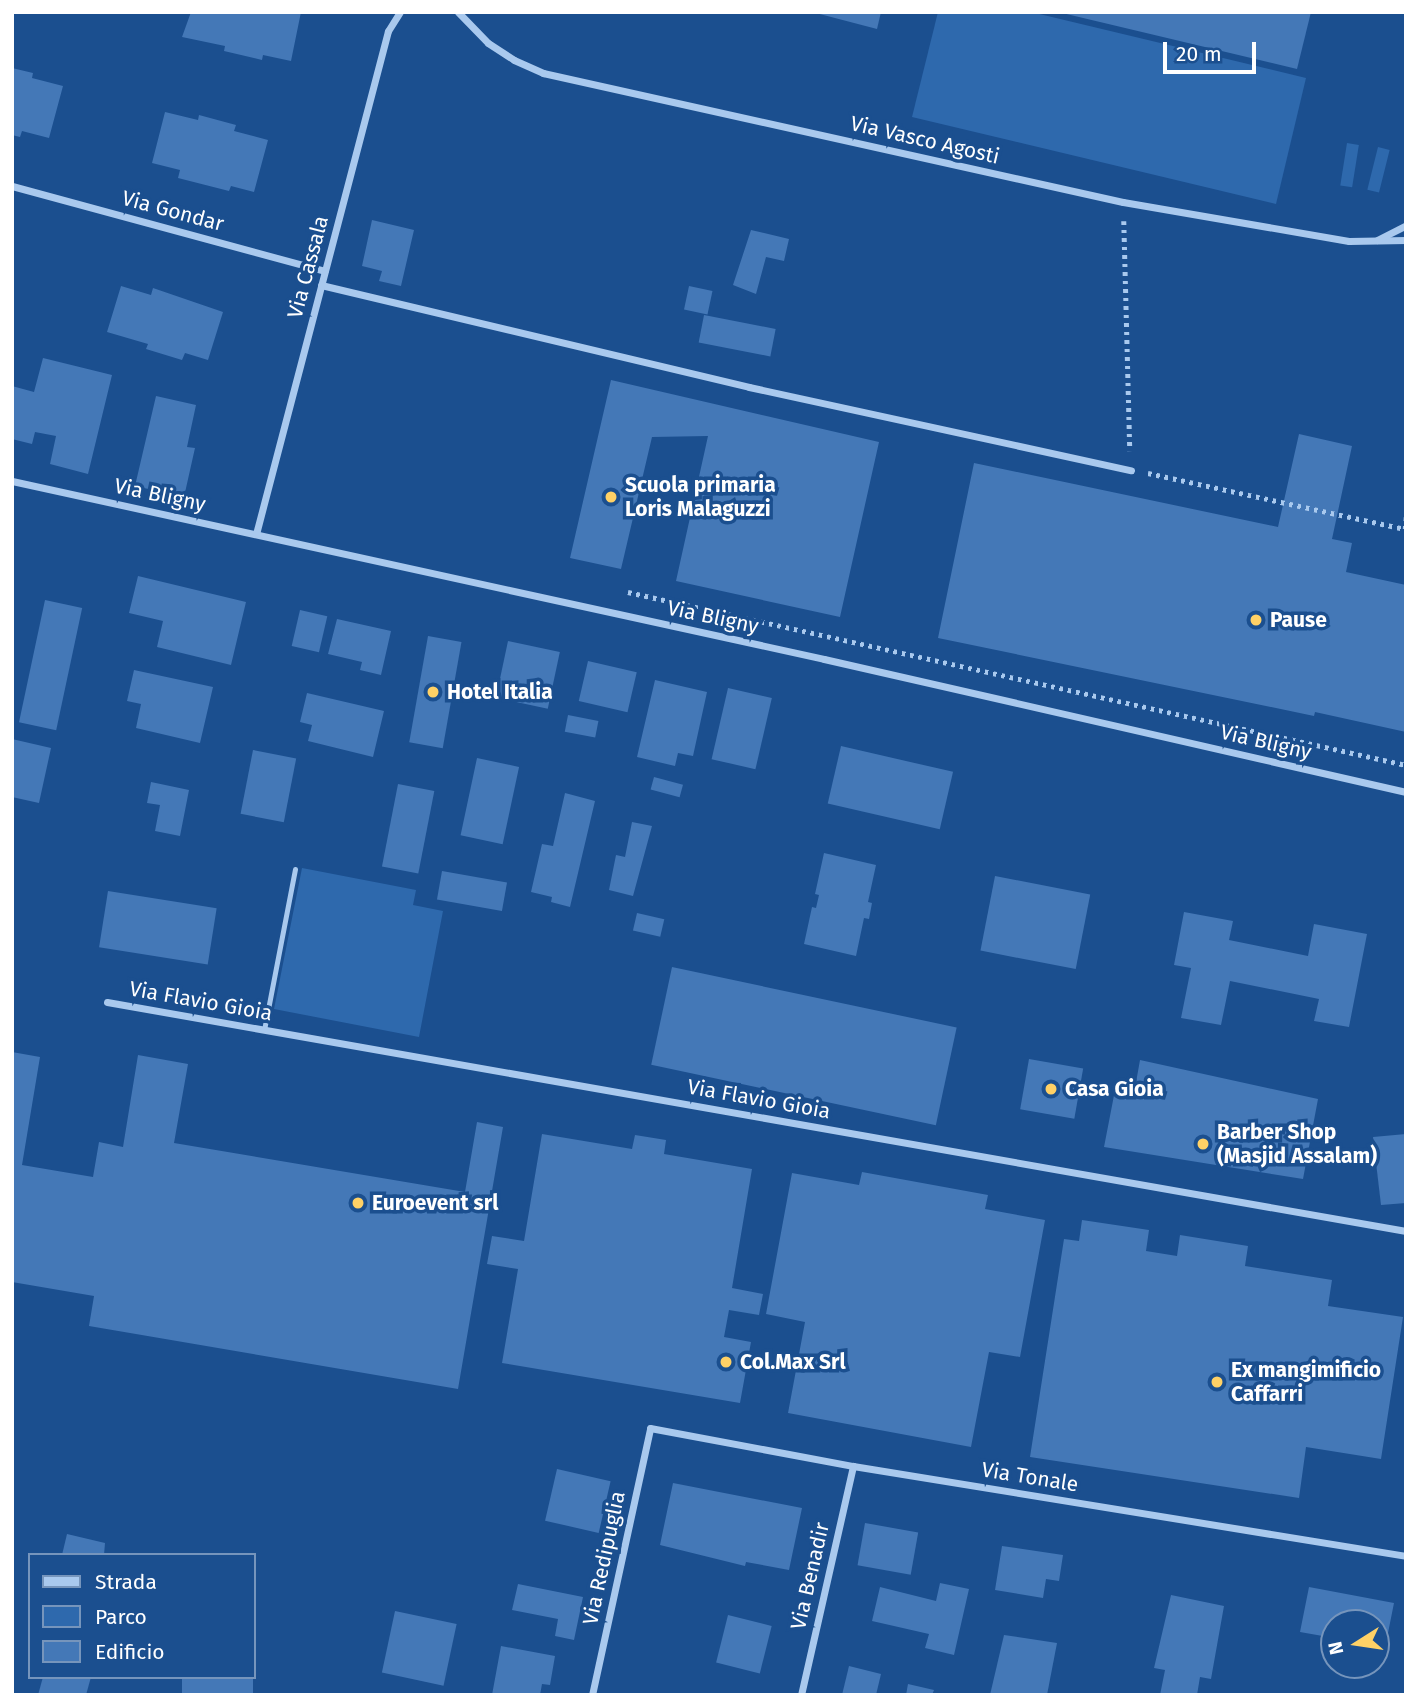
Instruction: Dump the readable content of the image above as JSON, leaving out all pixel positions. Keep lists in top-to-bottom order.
{
  "streets": {
    "street": [
      "Via Vasco Agosti",
      "Via Gondar",
      "Via Cassala",
      "Via Bligny",
      "Via Flavio Gioia",
      "Via Tonale",
      "Via Redipuglia",
      "Via Benadir"
    ]
  },
  "crossings": [
    ["Via Gondar", "Via Cassala"],
    ["Via Cassala", "Via Bligny"],
    ["Via Tonale", "Via Redipuglia"],
    ["Via Tonale", "Via Benadir"]
  ],
  "places": [
    "Scuola primaria Loris Malaguzzi",
    "Pause",
    "Hotel Italia",
    "Casa Gioia",
    "Barber Shop (Masjid Assalam)",
    "Euroevent srl",
    "Col.Max Srl",
    "Ex mangimificio Caffarri"
  ],
  "legend": ["Strada", "Parco", "Edificio"],
  "scale_bar": "20 m",
  "north": "left"
}
